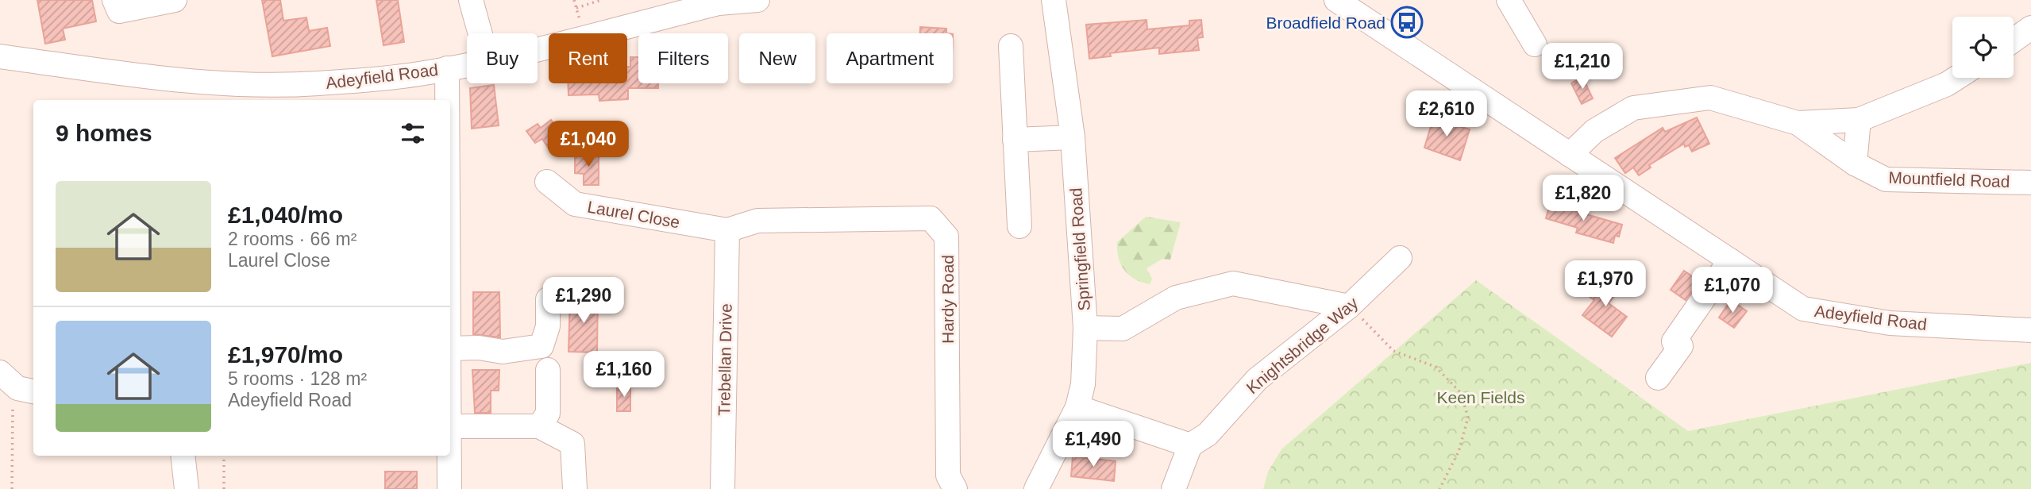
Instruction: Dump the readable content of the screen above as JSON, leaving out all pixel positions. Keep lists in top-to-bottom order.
{
  "streets": {
    "street": [
      "Adeyfield Road",
      "Mountfield Road",
      "Laurel Close",
      "Springfield Road",
      "Hardy Road",
      "Knightsbridge Way",
      "Trebellan Drive"
    ]
  },
  "crossings": [
    ["Adeyfield Road", "Mountfield Road"],
    ["Laurel Close", "Hardy Road"],
    ["Laurel Close", "Trebellan Drive"],
    ["Hardy Road", "Trebellan Drive"]
  ],
  "parks": ["Keen Fields"],
  "places": {
    "bus stop": ["Broadfield Road"]
  },
  "page": {
    "chip": [
      "Buy",
      "Rent",
      "Filters",
      "New",
      "Apartment"
    ],
    "price": [
      "£1,210",
      "£2,610",
      "£1,040",
      "£1,820",
      "£1,970",
      "£1,070",
      "£1,290",
      "£1,160",
      "£1,490"
    ],
    "heading": "9 homes",
    "list": [
      {
        "name": "£1,040/mo",
        "note": "2 rooms · 66 m² · Laurel Close"
      },
      {
        "name": "£1,970/mo",
        "note": "5 rooms · 128 m² · Adeyfield Road"
      }
    ]
  }
}
